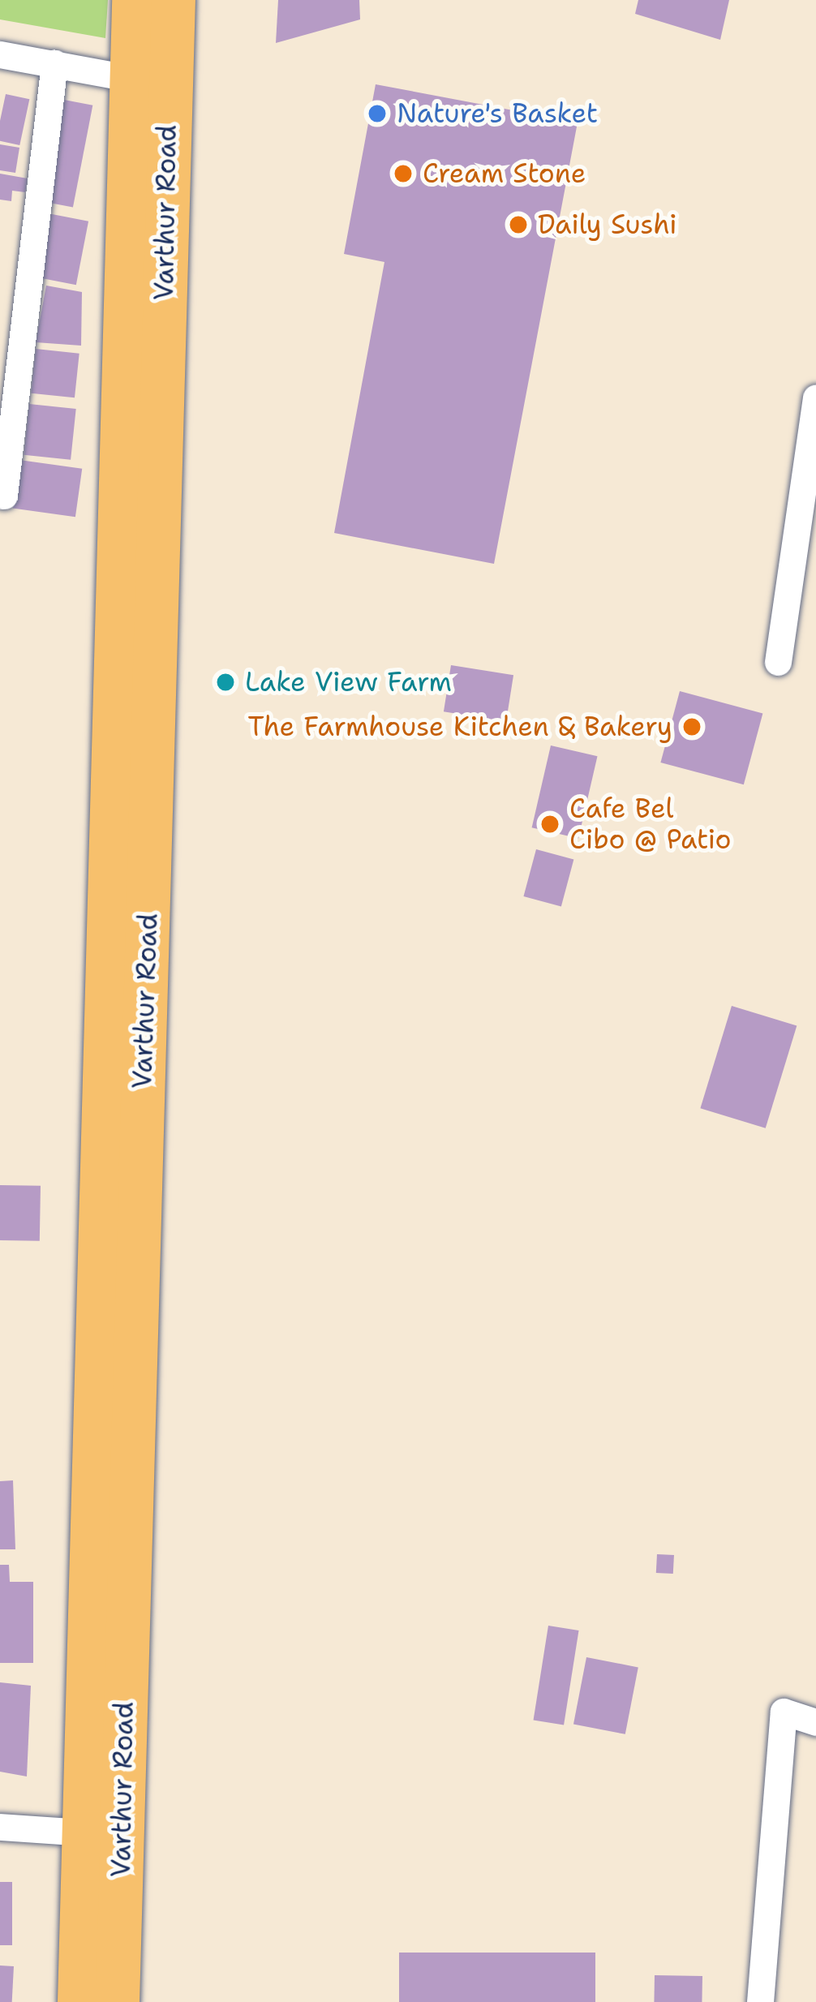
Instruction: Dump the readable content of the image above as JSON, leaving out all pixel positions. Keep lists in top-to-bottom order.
{
  "streets": {
    "main road": ["Varthur Road"]
  },
  "places": [
    "Nature's Basket",
    "Cream Stone",
    "Daily Sushi",
    "Lake View Farm",
    "The Farmhouse Kitchen & Bakery",
    "Cafe Bel Cibo @ Patio"
  ]
}
